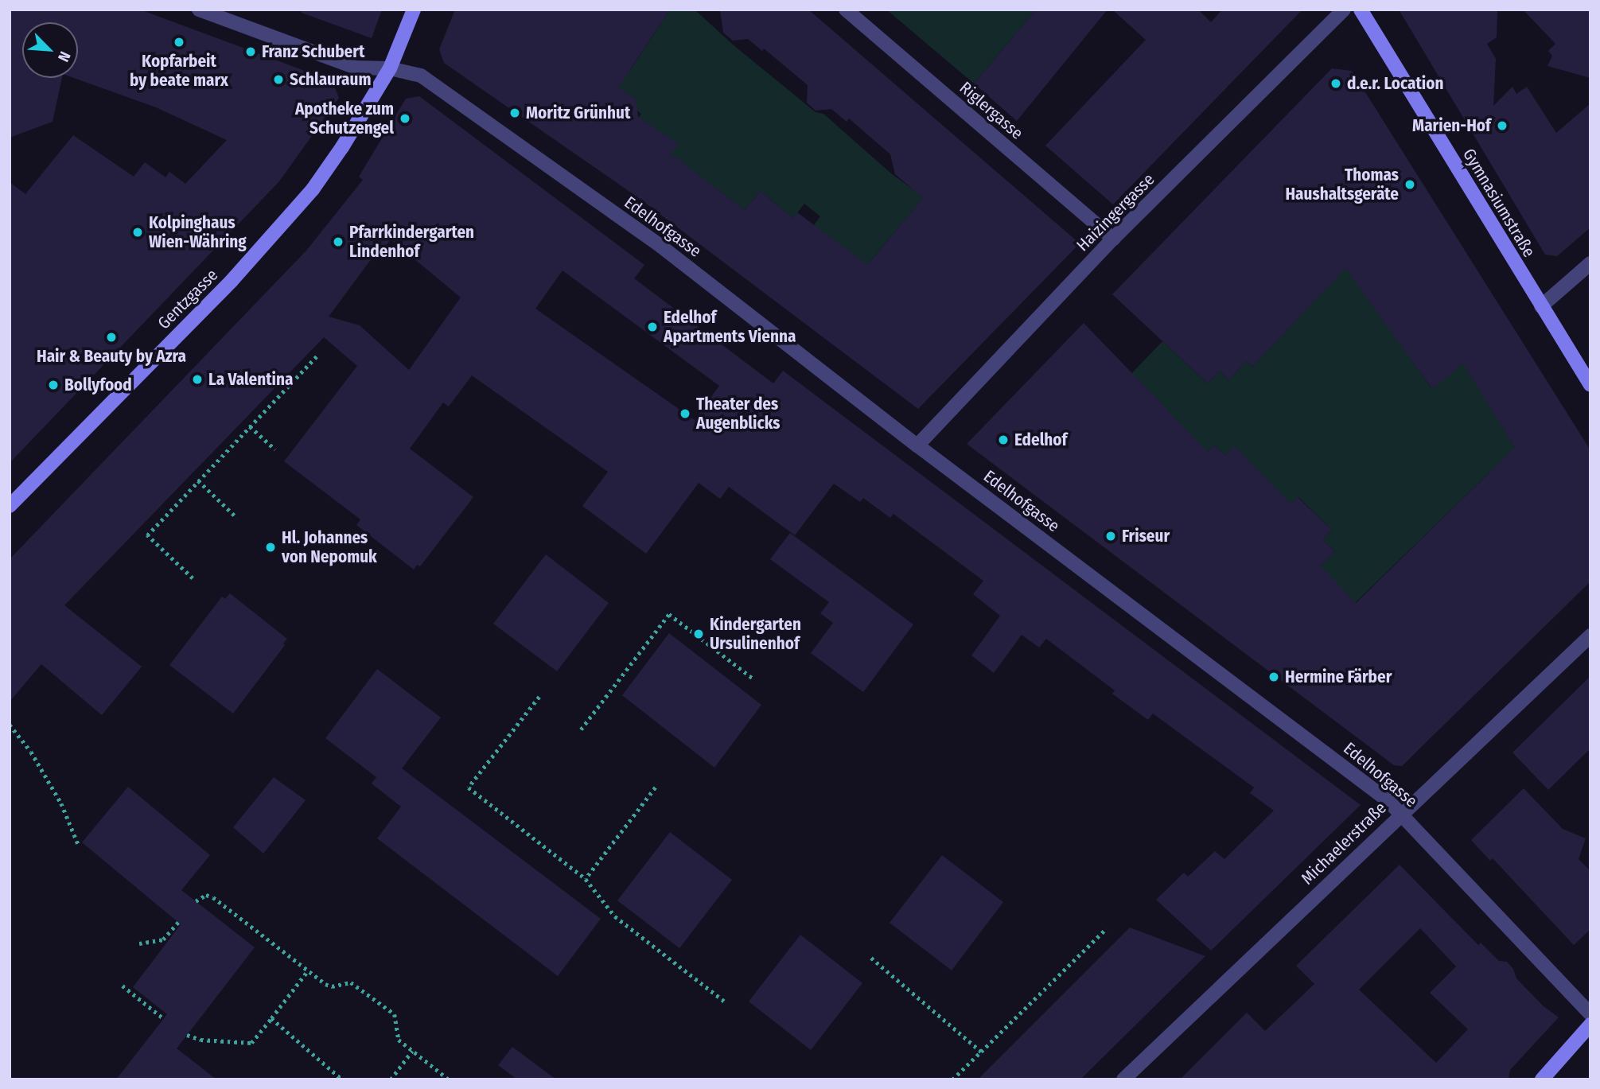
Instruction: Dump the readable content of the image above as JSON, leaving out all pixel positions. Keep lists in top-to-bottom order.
{
  "streets": {
    "main road": ["Gymnasiumstraße", "Gentzgasse"],
    "street": [
      "Riglergasse",
      "Haizingergasse",
      "Edelhofgasse",
      "Michaelerstraße"
    ]
  },
  "crossings": [
    ["Riglergasse", "Haizingergasse"],
    ["Haizingergasse", "Edelhofgasse"],
    ["Edelhofgasse", "Gentzgasse"],
    ["Edelhofgasse", "Michaelerstraße"]
  ],
  "places": [
    "Kopfarbeit by beate marx",
    "Franz Schubert",
    "Schlauraum",
    "d.e.r. Location",
    "Moritz Grünhut",
    "Apotheke zum Schutzengel",
    "Marien-Hof",
    "Thomas Haushaltsgeräte",
    "Kolpinghaus Wien-Währing",
    "Pfarrkindergarten Lindenhof",
    "Edelhof Apartments Vienna",
    "Hair & Beauty by Azra",
    "La Valentina",
    "Bollyfood",
    "Theater des Augenblicks",
    "Edelhof",
    "Friseur",
    "Hl. Johannes von Nepomuk",
    "Kindergarten Ursulinenhof",
    "Hermine Färber"
  ],
  "north": "bottom right"
}
